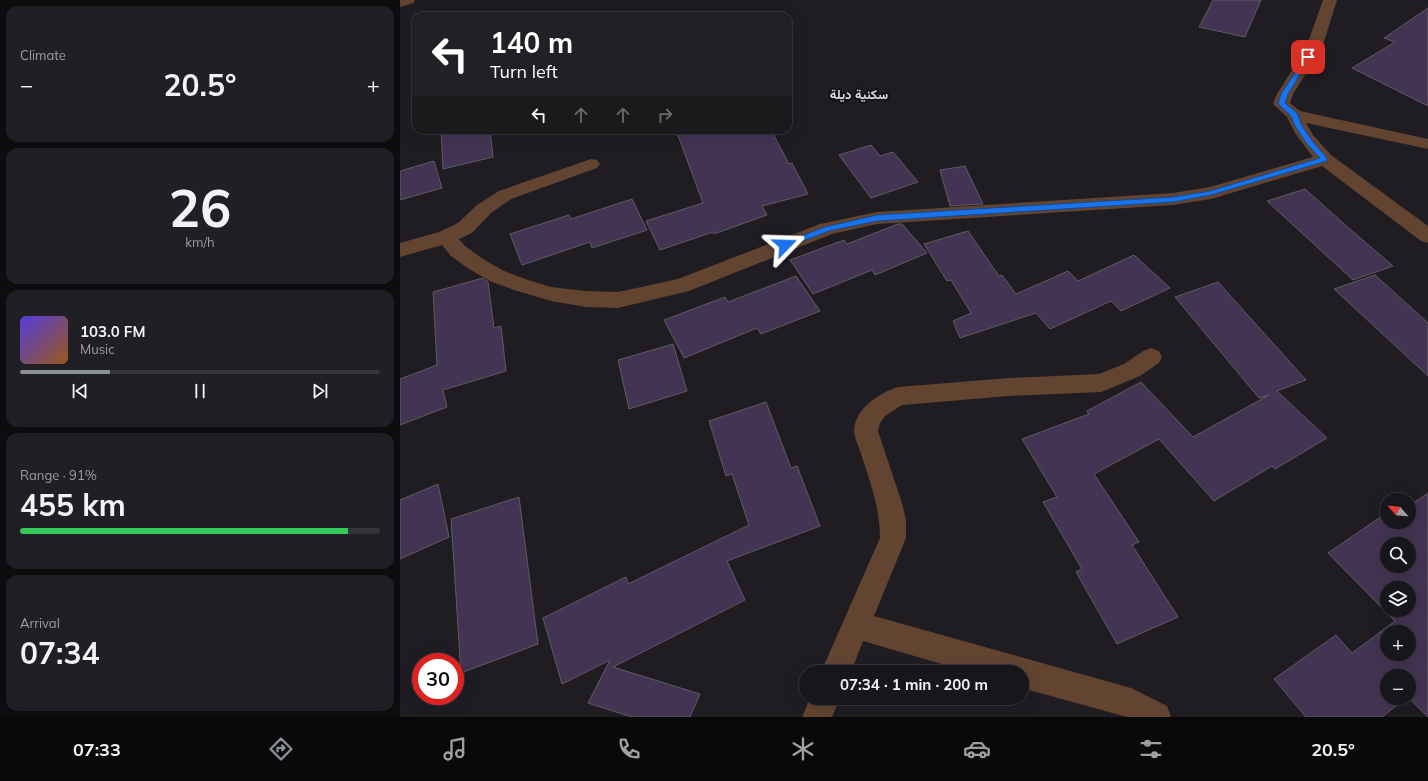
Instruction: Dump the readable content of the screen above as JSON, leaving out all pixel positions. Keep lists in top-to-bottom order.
{
  "districts": ["سكنية ديلة"],
  "north": "top left",
  "page": {
    "tile": [
      "Climate",
      ["26", "km/h"],
      ["Range · 91%", "455 km"],
      ["Arrival", "07:34"]
    ],
    "turn": ["140 m", "Turn left"],
    "heat": ["−", "20.5°", "+"],
    "song": ["103.0 FM", "Music"],
    "map_buttons": ["+", "−"],
    "limit": "30",
    "trip": "07:34 · 1 min · 200 m",
    "tabs": ["07:33", "20.5°"]
  }
}
